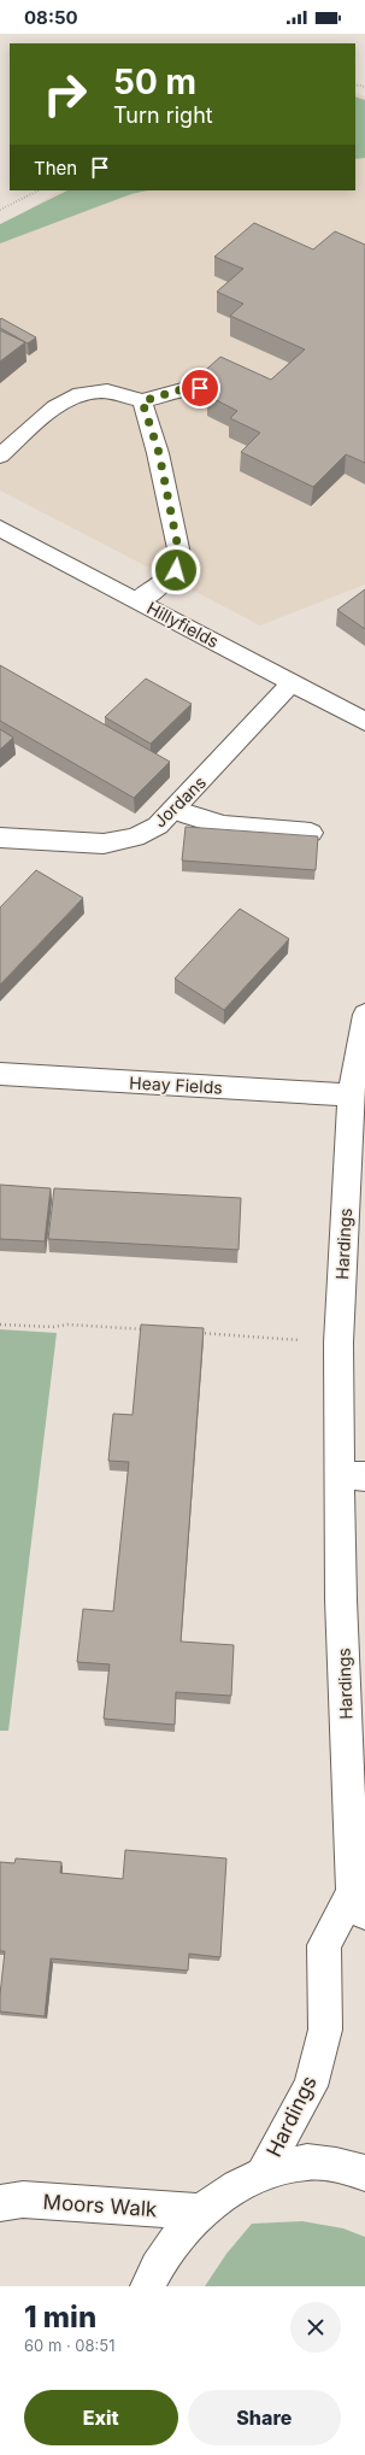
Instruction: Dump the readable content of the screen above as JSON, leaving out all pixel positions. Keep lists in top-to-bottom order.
{
  "streets": {
    "street": [
      "Hillyfields",
      "Jordans",
      "Heay Fields",
      "Hardings",
      "Moors Walk"
    ]
  },
  "crossings": [
    ["Hillyfields", "Jordans"],
    ["Heay Fields", "Hardings"]
  ],
  "page": {
    "status": "08:50",
    "turn": ["50 m", "Turn right"],
    "then": "Then",
    "heading": ["1 min", "60 m · 08:51"],
    "buttons": ["Exit", "Share"]
  }
}
